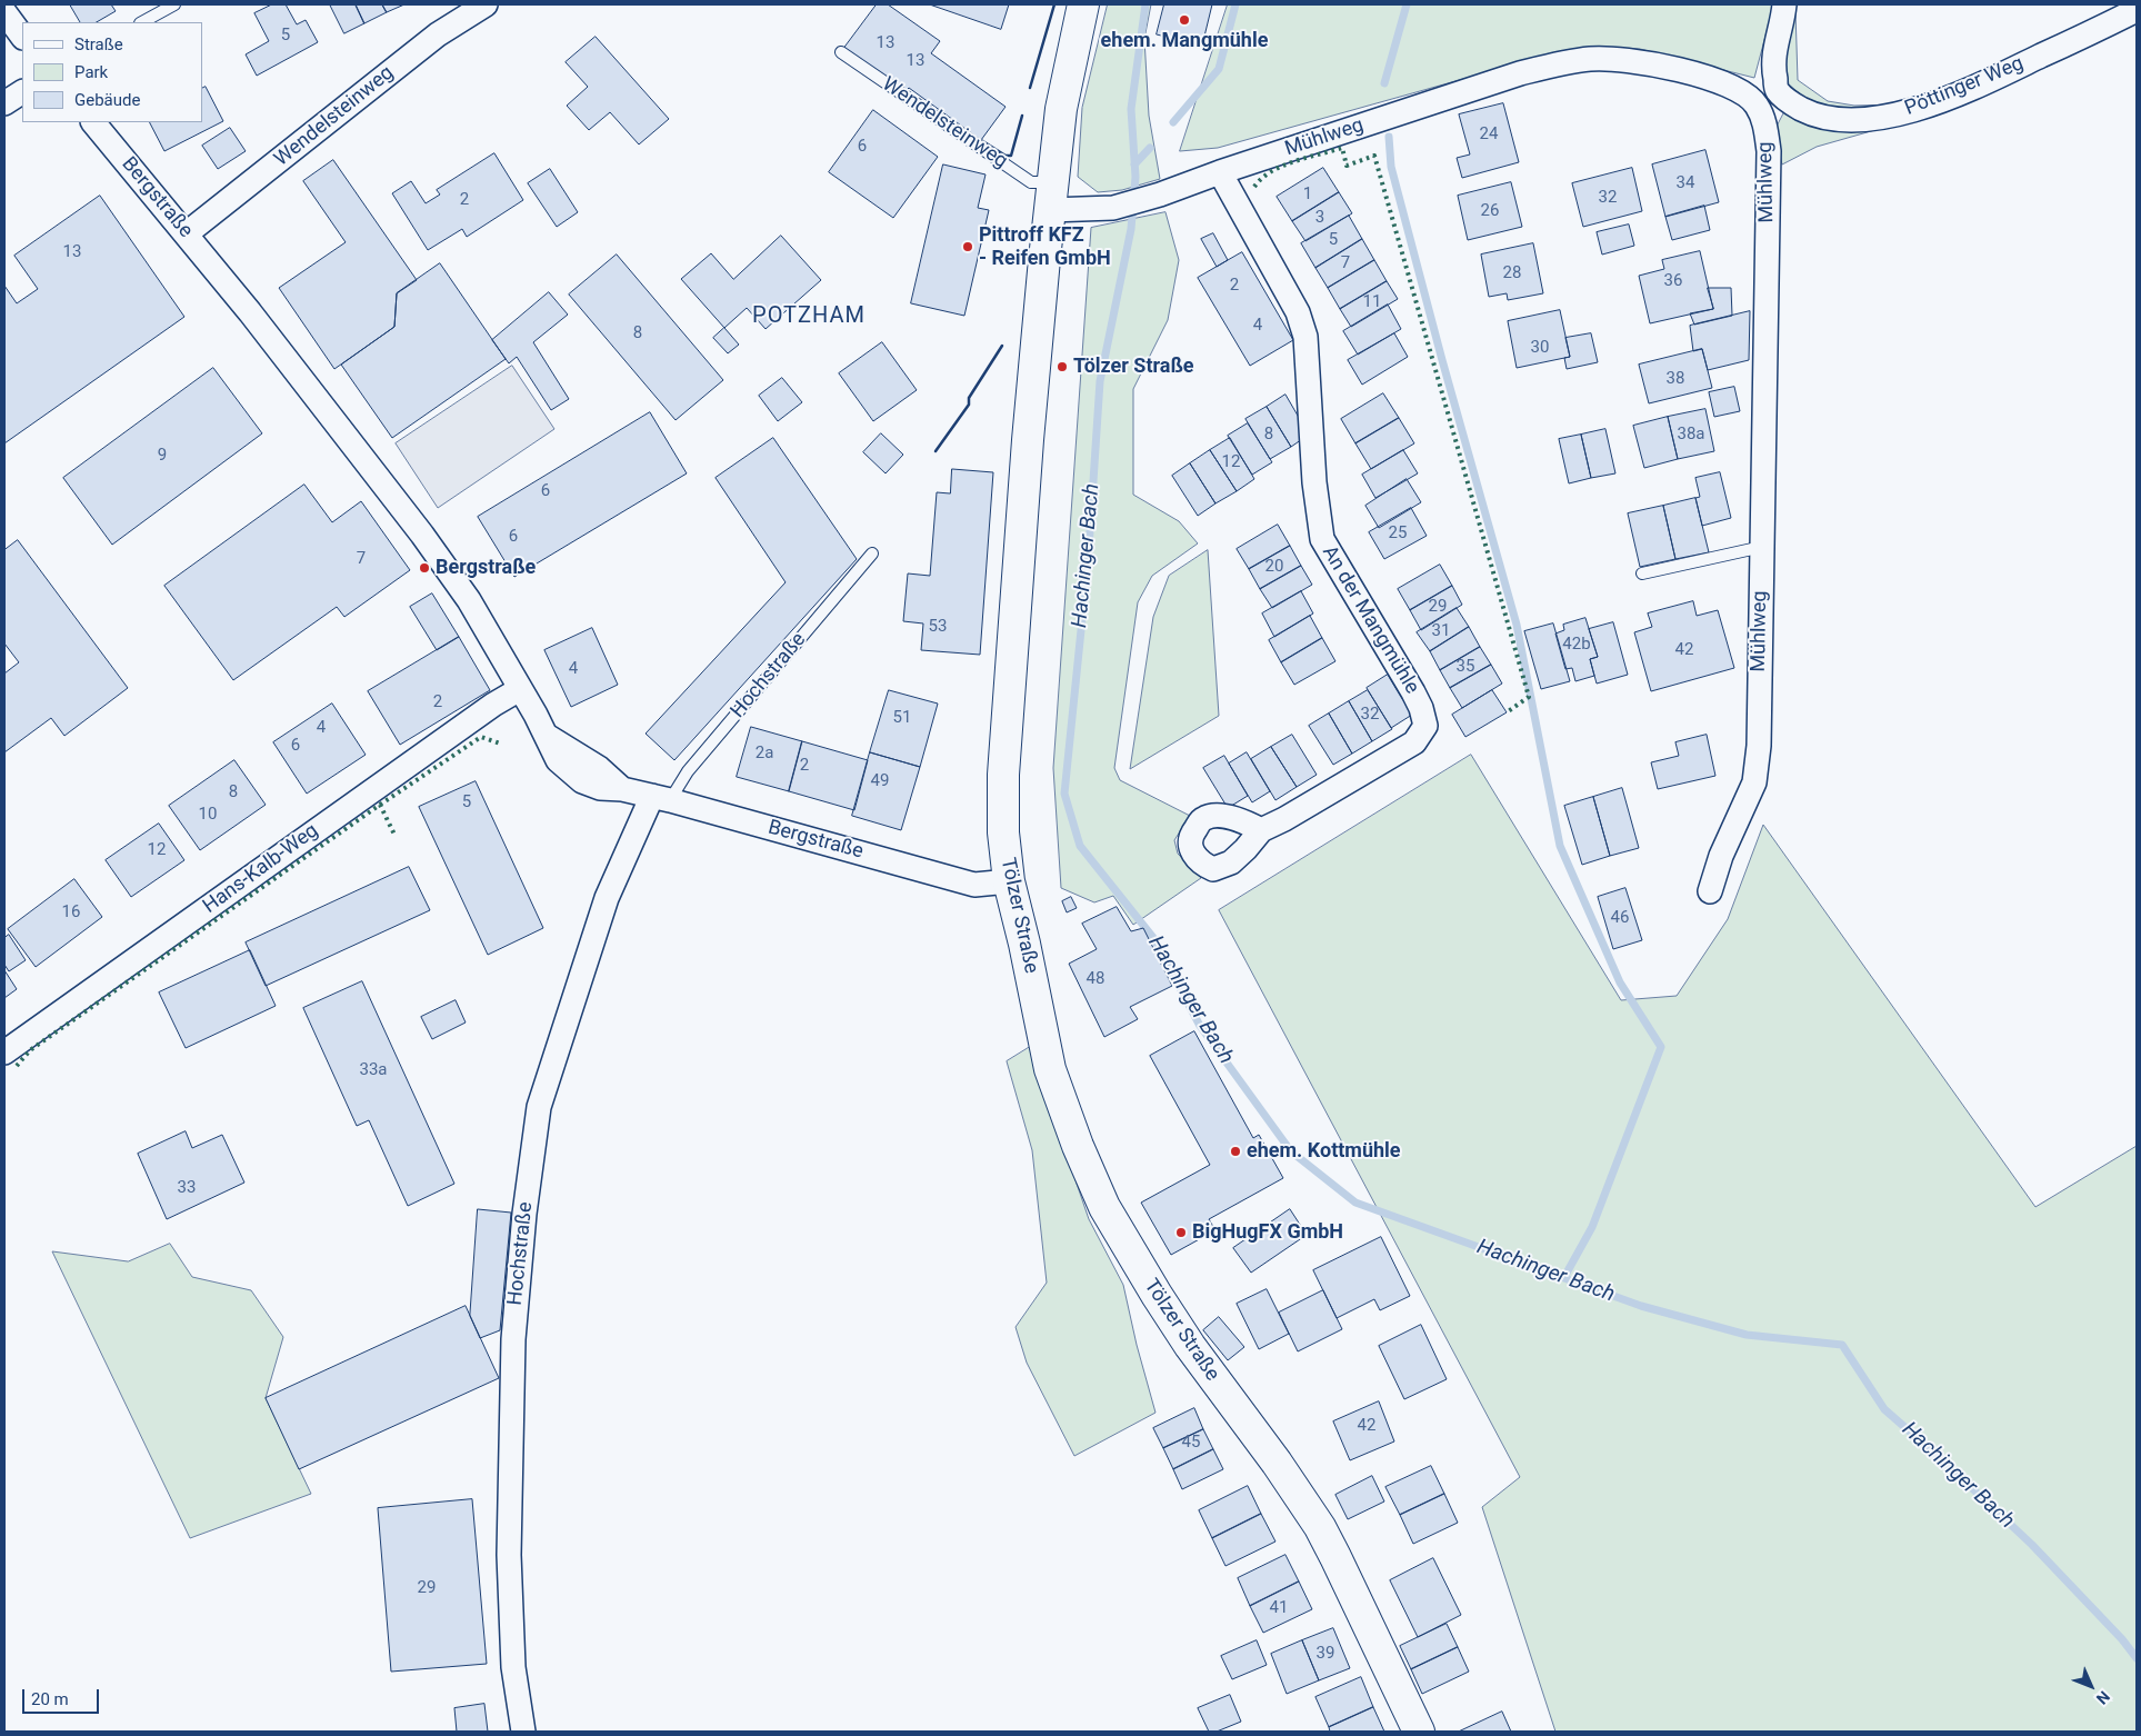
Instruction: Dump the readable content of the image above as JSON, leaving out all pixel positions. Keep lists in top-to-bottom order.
{
  "streets": {
    "main road": ["Tölzer Straße"],
    "street": [
      "Pöttinger Weg",
      "Wendelsteinweg",
      "Mühlweg",
      "Bergstraße",
      "An der Mangmühle",
      "Hochstraße",
      "Hans-Kalb-Weg"
    ]
  },
  "crossings": [
    ["Pöttinger Weg", "Mühlweg"],
    ["Wendelsteinweg", "Mühlweg"],
    ["Wendelsteinweg", "Bergstraße"],
    ["Wendelsteinweg", "Tölzer Straße"],
    ["Mühlweg", "An der Mangmühle"],
    ["Mühlweg", "Tölzer Straße"],
    ["Bergstraße", "Hochstraße"],
    ["Bergstraße", "Hans-Kalb-Weg"],
    ["Bergstraße", "Tölzer Straße"]
  ],
  "districts": ["POTZHAM"],
  "water": ["Hachinger Bach"],
  "places": [
    "ehem. Mangmühle",
    "Pittroff KFZ - Reifen GmbH",
    "Tölzer Straße",
    "Bergstraße",
    "ehem. Kottmühle",
    "BigHugFX GmbH"
  ],
  "house_numbers": [
    "5",
    "13",
    "13",
    "24",
    "6",
    "34",
    "1",
    "32",
    "2",
    "26",
    "3",
    "5",
    "13",
    "7",
    "28",
    "36",
    "2",
    "11",
    "4",
    "8",
    "30",
    "38",
    "8",
    "38a",
    "9",
    "12",
    "6",
    "25",
    "6",
    "7",
    "20",
    "29",
    "53",
    "31",
    "42b",
    "42",
    "35",
    "4",
    "2",
    "32",
    "51",
    "4",
    "6",
    "2a",
    "2",
    "49",
    "8",
    "5",
    "10",
    "12",
    "16",
    "46",
    "48",
    "33a",
    "33",
    "42",
    "45",
    "29",
    "41",
    "39"
  ],
  "legend": ["Straße", "Park", "Gebäude"],
  "scale_bar": "20 m",
  "north": "bottom right"
}
